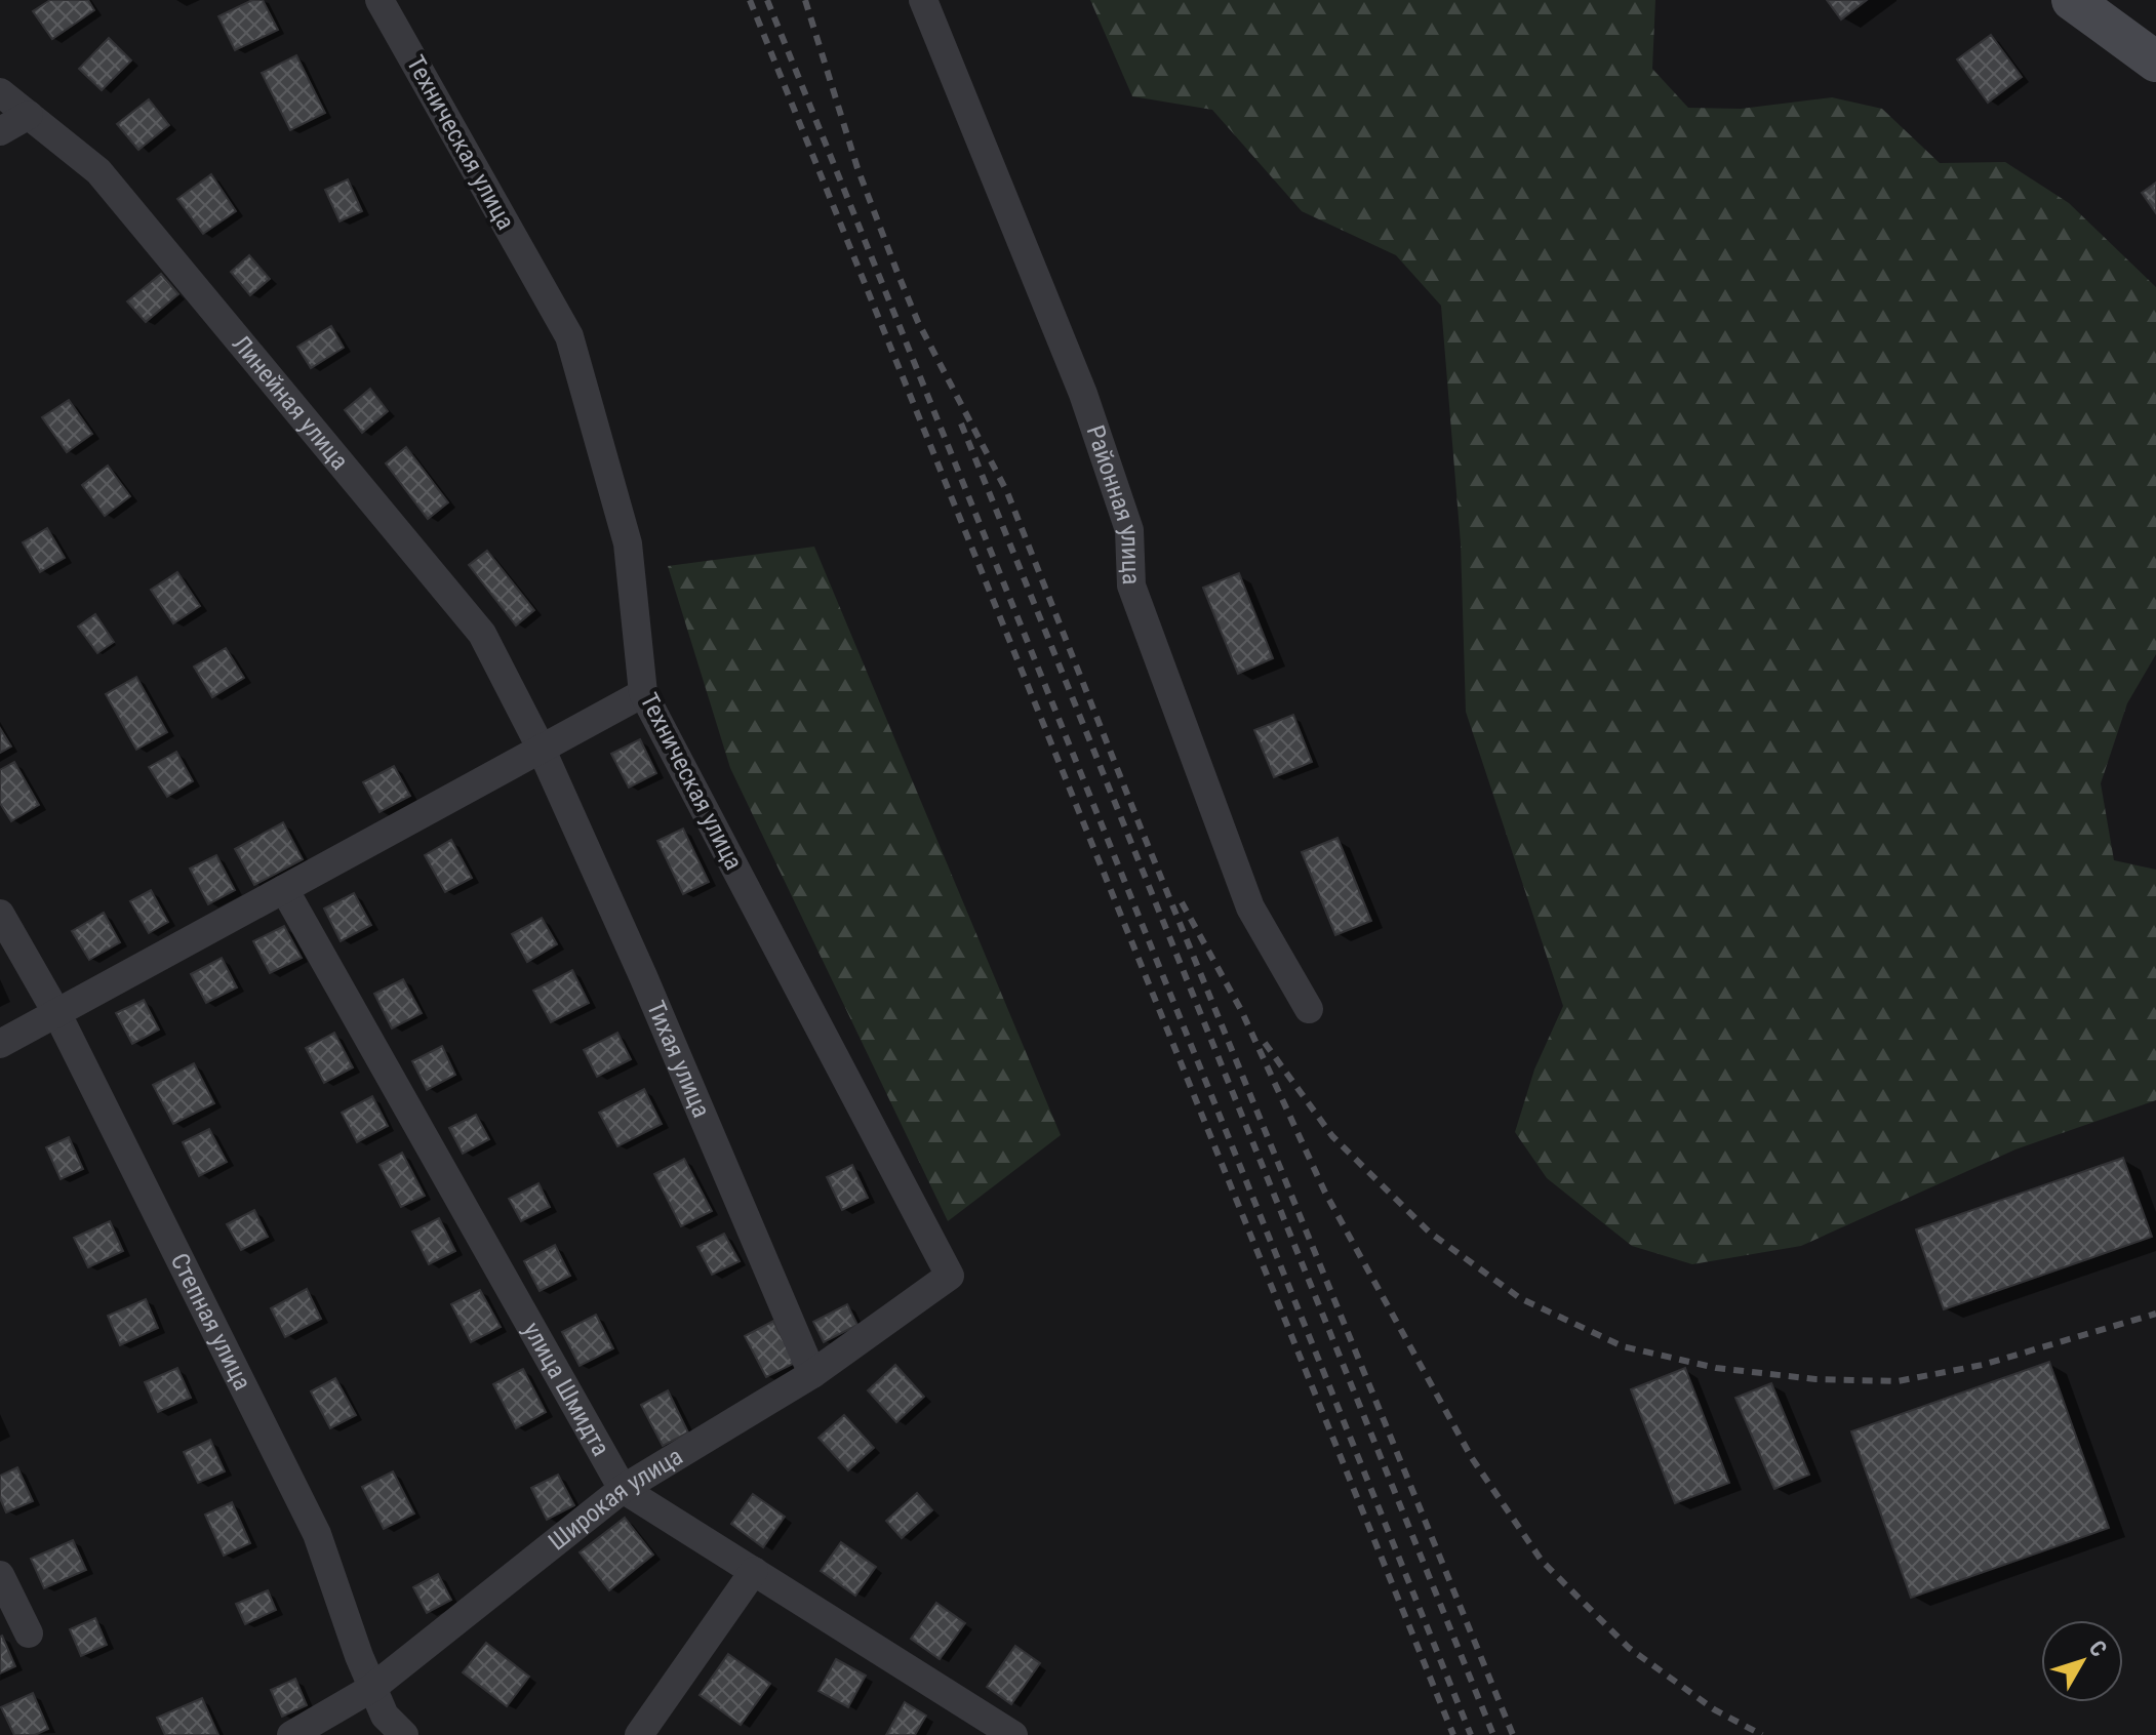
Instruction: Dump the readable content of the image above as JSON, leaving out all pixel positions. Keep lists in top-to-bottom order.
{
  "streets": {
    "street": [
      "Техническая улица",
      "Линейная улица",
      "Районная улица",
      "Тихая улица",
      "Степная улица",
      "улица Шмидта",
      "Широкая улица"
    ]
  },
  "crossings": [
    ["Техническая улица", "Широкая улица"],
    ["Линейная улица", "Тихая улица"],
    ["Тихая улица", "Широкая улица"],
    ["Степная улица", "Широкая улица"],
    ["улица Шмидта", "Широкая улица"]
  ],
  "north": "top right"
}
